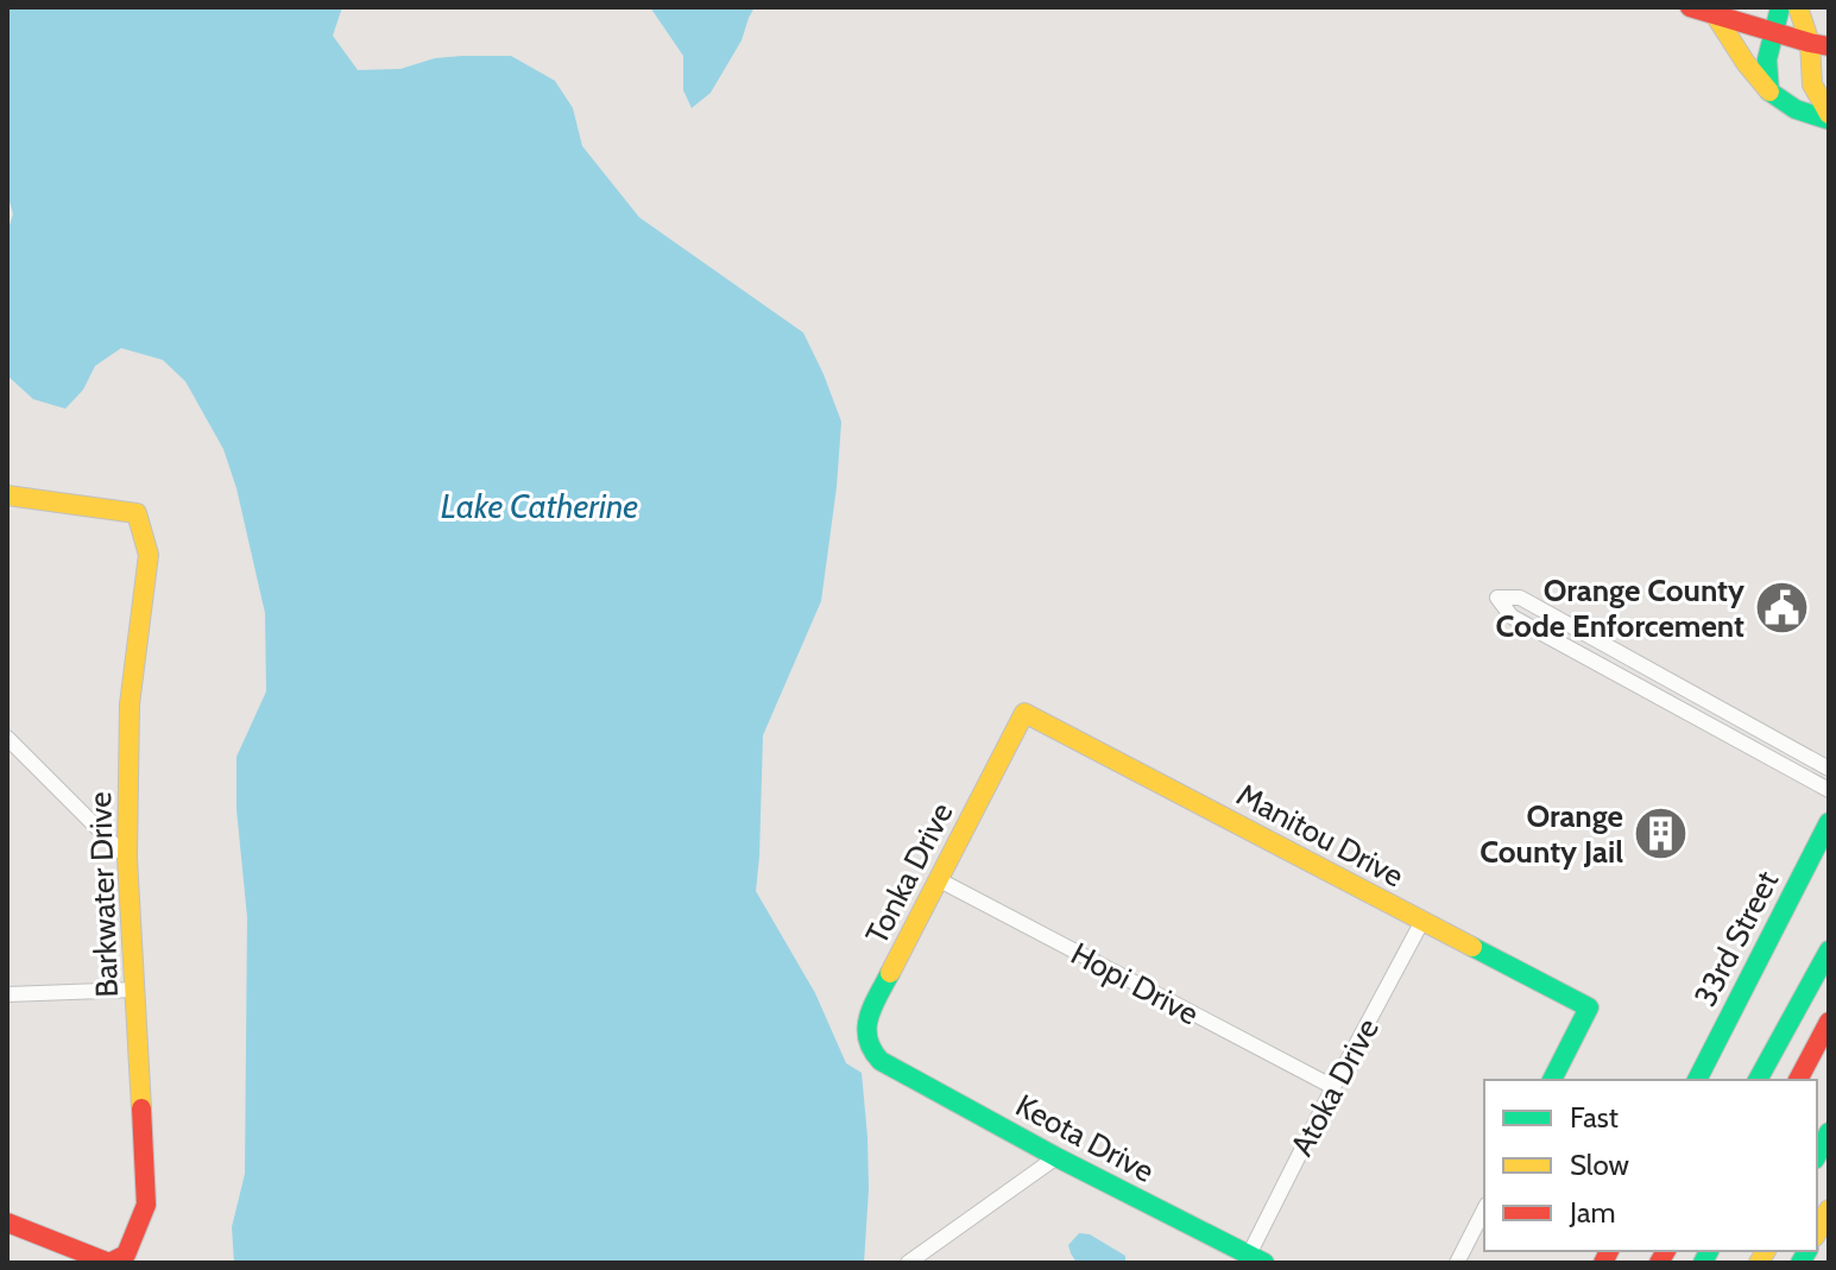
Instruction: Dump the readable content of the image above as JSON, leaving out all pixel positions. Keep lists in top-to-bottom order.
{
  "streets": {
    "main road": [
      "Manitou Drive",
      "Tonka Drive",
      "Barkwater Drive",
      "33rd Street",
      "Keota Drive"
    ],
    "street": ["Hopi Drive", "Atoka Drive"]
  },
  "crossings": [
    ["Manitou Drive", "Tonka Drive"],
    ["Manitou Drive", "Atoka Drive"],
    ["Tonka Drive", "Hopi Drive"],
    ["Tonka Drive", "Keota Drive"],
    ["Hopi Drive", "Atoka Drive"],
    ["Atoka Drive", "Keota Drive"]
  ],
  "water": ["Lake Catherine"],
  "places": {
    "public building": ["Orange County Code Enforcement"],
    "building": ["Orange County Jail"]
  },
  "legend": ["Fast", "Slow", "Jam"]
}
